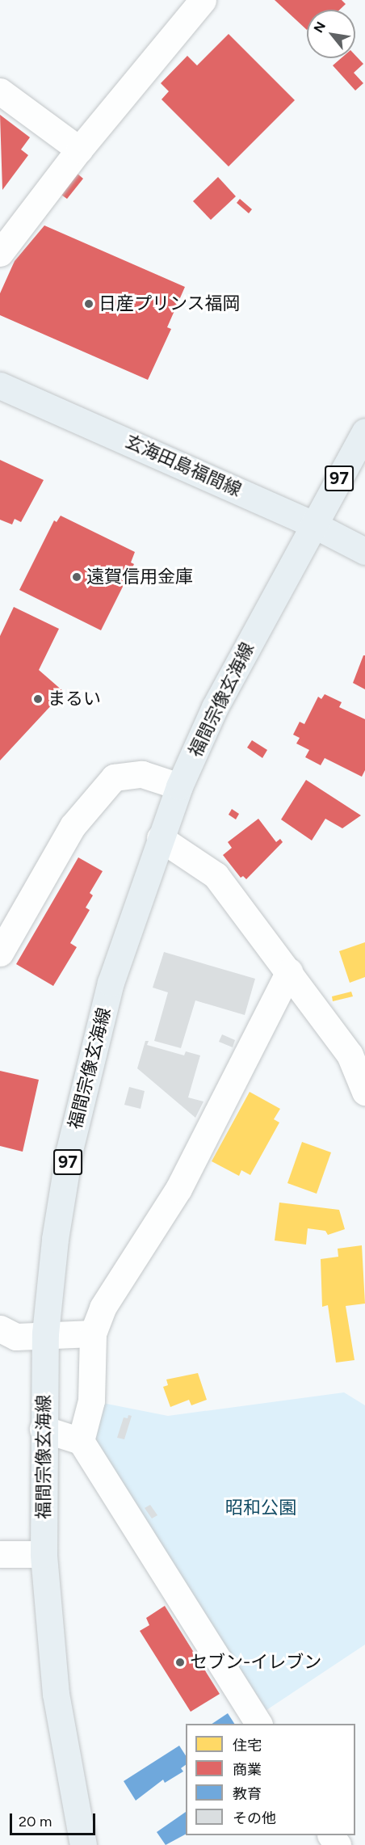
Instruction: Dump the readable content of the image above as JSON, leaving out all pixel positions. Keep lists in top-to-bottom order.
{
  "streets": {
    "main road": ["玄海田島福間線", "97", "福間宗像玄海線"]
  },
  "crossings": [
    ["玄海田島福間線", "福間宗像玄海線"]
  ],
  "parks": ["昭和公園"],
  "places": [
    "日産プリンス福岡",
    "遠賀信用金庫",
    "まるい",
    "セブン-イレブン"
  ],
  "legend": [
    "住宅",
    "商業",
    "教育",
    "その他"
  ],
  "scale_bar": "20 m",
  "north": "top left"
}
